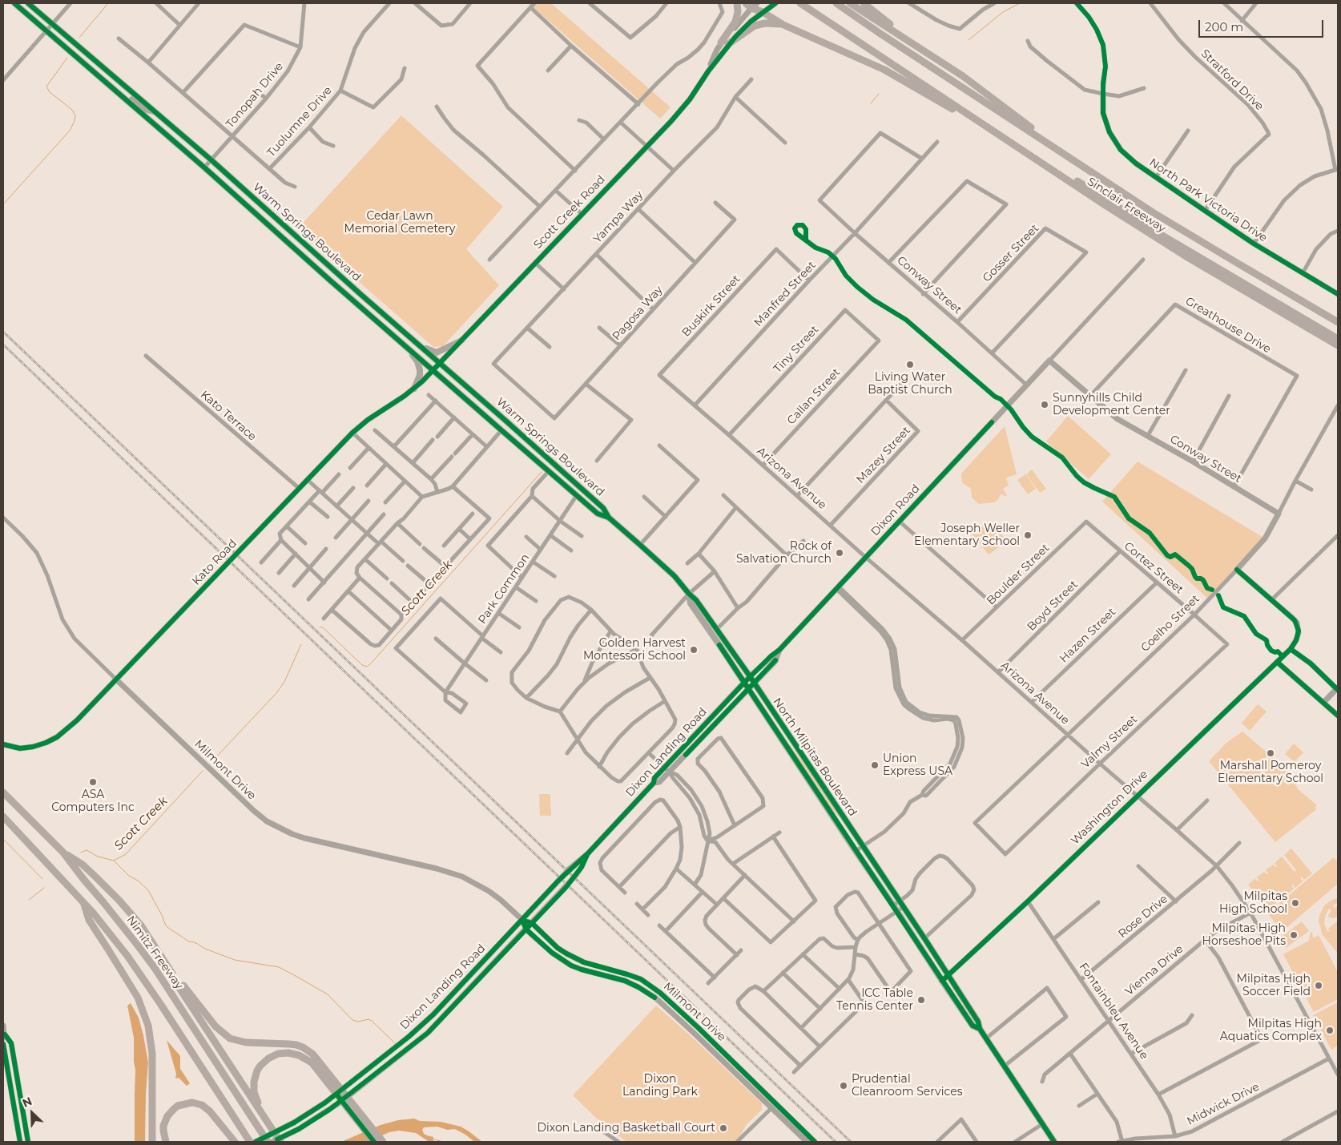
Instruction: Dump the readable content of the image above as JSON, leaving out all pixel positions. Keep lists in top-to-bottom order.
{
  "streets": {
    "highway": ["Sinclair Freeway", "Nimitz Freeway"],
    "main road": ["Warm Springs Boulevard", "North Milpitas Boulevard"],
    "street": [
      "Stratford Drive",
      "Tonopah Drive",
      "Tuolumne Drive",
      "North Park Victoria Drive",
      "Scott Creek Road",
      "Yampa Way",
      "Gosser Street",
      "Conway Street",
      "Manfred Street",
      "Buskirk Street",
      "Pagosa Way",
      "Greathouse Drive",
      "Tiny Street",
      "Callan Street",
      "Kato Terrace",
      "Mazey Street",
      "Arizona Avenue",
      "Dixon Road",
      "Kato Road",
      "Cortez Street",
      "Boulder Street",
      "Park Common",
      "Boyd Street",
      "Coelho Street",
      "Hazen Street",
      "Valmy Street",
      "Dixon Landing Road",
      "Milmont Drive",
      "Washington Drive",
      "Rose Drive",
      "Vienna Drive",
      "Fontainbleu Avenue",
      "Midwick Drive"
    ]
  },
  "crossings": [
    ["Stratford Drive", "North Park Victoria Drive"],
    ["Tonopah Drive", "Warm Springs Boulevard"],
    ["Scott Creek Road", "Warm Springs Boulevard"],
    ["Scott Creek Road", "Kato Road"],
    ["Yampa Way", "Pagosa Way"],
    ["Warm Springs Boulevard", "Kato Road"],
    ["Warm Springs Boulevard", "Park Common"],
    ["Warm Springs Boulevard", "North Milpitas Boulevard"],
    ["Gosser Street", "Conway Street"],
    ["Conway Street", "Manfred Street"],
    ["Conway Street", "Greathouse Drive"],
    ["Conway Street", "Dixon Road"],
    ["Conway Street", "Coelho Street"],
    ["Manfred Street", "Buskirk Street"],
    ["Manfred Street", "Arizona Avenue"],
    ["Buskirk Street", "Arizona Avenue"],
    ["Tiny Street", "Callan Street"],
    ["Tiny Street", "Arizona Avenue"],
    ["Callan Street", "Arizona Avenue"],
    ["Kato Terrace", "Kato Road"],
    ["Mazey Street", "Arizona Avenue"],
    ["Arizona Avenue", "Dixon Road"],
    ["Arizona Avenue", "Boulder Street"],
    ["Arizona Avenue", "Boyd Street"],
    ["Arizona Avenue", "Coelho Street"],
    ["Arizona Avenue", "Hazen Street"],
    ["Arizona Avenue", "Valmy Street"],
    ["Arizona Avenue", "Washington Drive"],
    ["Arizona Avenue", "Rose Drive"],
    ["Arizona Avenue", "Vienna Drive"],
    ["Arizona Avenue", "Midwick Drive"],
    ["Dixon Road", "Dixon Landing Road"],
    ["Dixon Road", "North Milpitas Boulevard"],
    ["Kato Road", "Milmont Drive"],
    ["Cortez Street", "Boulder Street"],
    ["Cortez Street", "Boyd Street"],
    ["Cortez Street", "Coelho Street"],
    ["Cortez Street", "Hazen Street"],
    ["Cortez Street", "Valmy Street"],
    ["Coelho Street", "Valmy Street"],
    ["Dixon Landing Road", "North Milpitas Boulevard"],
    ["Dixon Landing Road", "Milmont Drive"],
    ["North Milpitas Boulevard", "Washington Drive"],
    ["Washington Drive", "Fontainbleu Avenue"],
    ["Rose Drive", "Fontainbleu Avenue"],
    ["Vienna Drive", "Fontainbleu Avenue"],
    ["Fontainbleu Avenue", "Midwick Drive"]
  ],
  "water": ["Scott Creek"],
  "parks": ["Cedar Lawn Memorial Cemetery", "Dixon Landing Park"],
  "places": [
    "Living Water Baptist Church",
    "Sunnyhills Child Development Center",
    "Joseph Weller Elementary School",
    "Rock of Salvation Church",
    "Golden Harvest Montessori School",
    "Marshall Pomeroy Elementary School",
    "Union Express USA",
    "ASA Computers Inc",
    "Milpitas High School",
    "Milpitas High Horseshoe Pits",
    "Milpitas High Soccer Field",
    "ICC Table Tennis Center",
    "Milpitas High Aquatics Complex",
    "Prudential Cleanroom Services",
    "Dixon Landing Basketball Court"
  ],
  "scale_bar": "200 m",
  "north": "top left"
}
